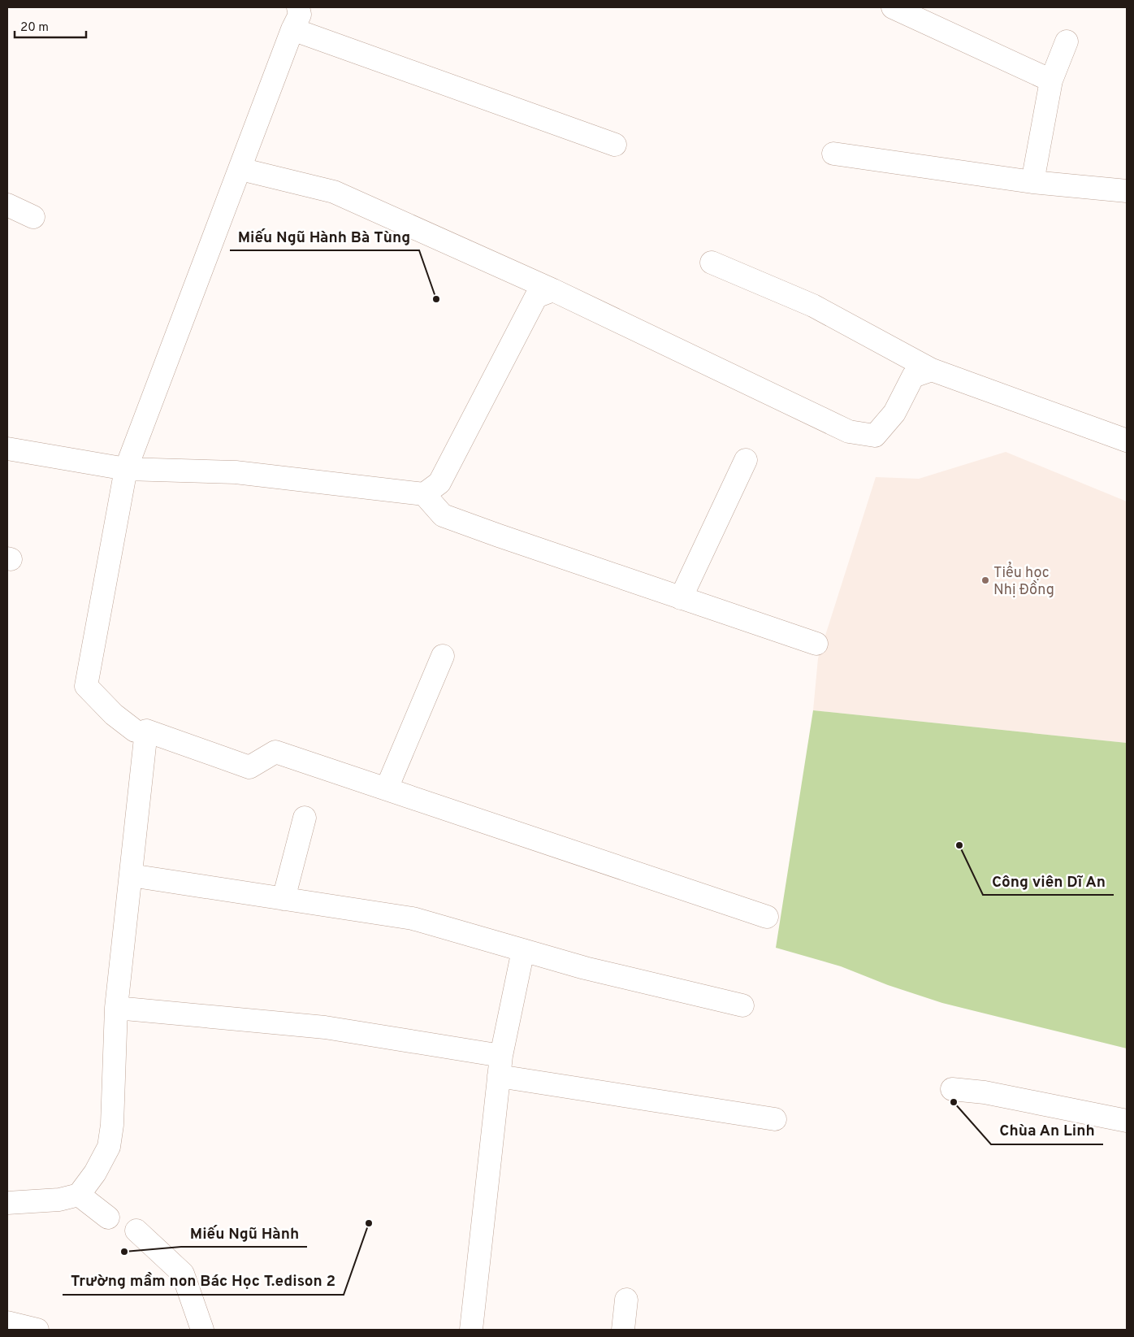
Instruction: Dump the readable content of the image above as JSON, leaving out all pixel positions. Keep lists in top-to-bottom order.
{
  "places": [
    "Miếu Ngũ Hành Bà Tùng",
    "Tiểu học Nhị Đồng",
    "Công viên Dĩ An",
    "Chùa An Linh",
    "Trường mầm non Bác Học T.edison 2",
    "Miếu Ngũ Hành"
  ],
  "scale_bar": "20 m"
}
